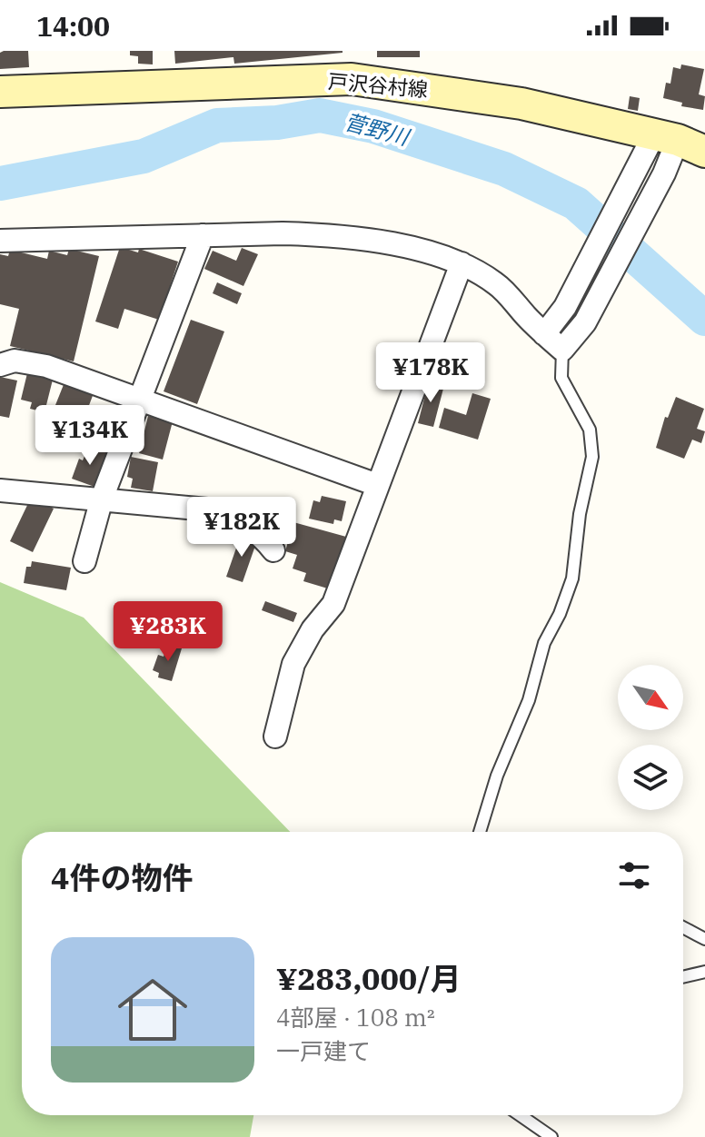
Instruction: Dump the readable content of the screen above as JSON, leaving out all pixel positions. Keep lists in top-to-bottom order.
{
  "streets": {
    "main road": ["戸沢谷村線"]
  },
  "water": ["菅野川"],
  "north": "bottom right",
  "page": {
    "status": "14:00",
    "price": [
      "¥178K",
      "¥134K",
      "¥182K",
      "¥283K"
    ],
    "heading": "4件の物件",
    "list": [
      {
        "name": "¥283,000/月",
        "note": "4部屋 · 108 m² · 一戸建て"
      }
    ]
  }
}
